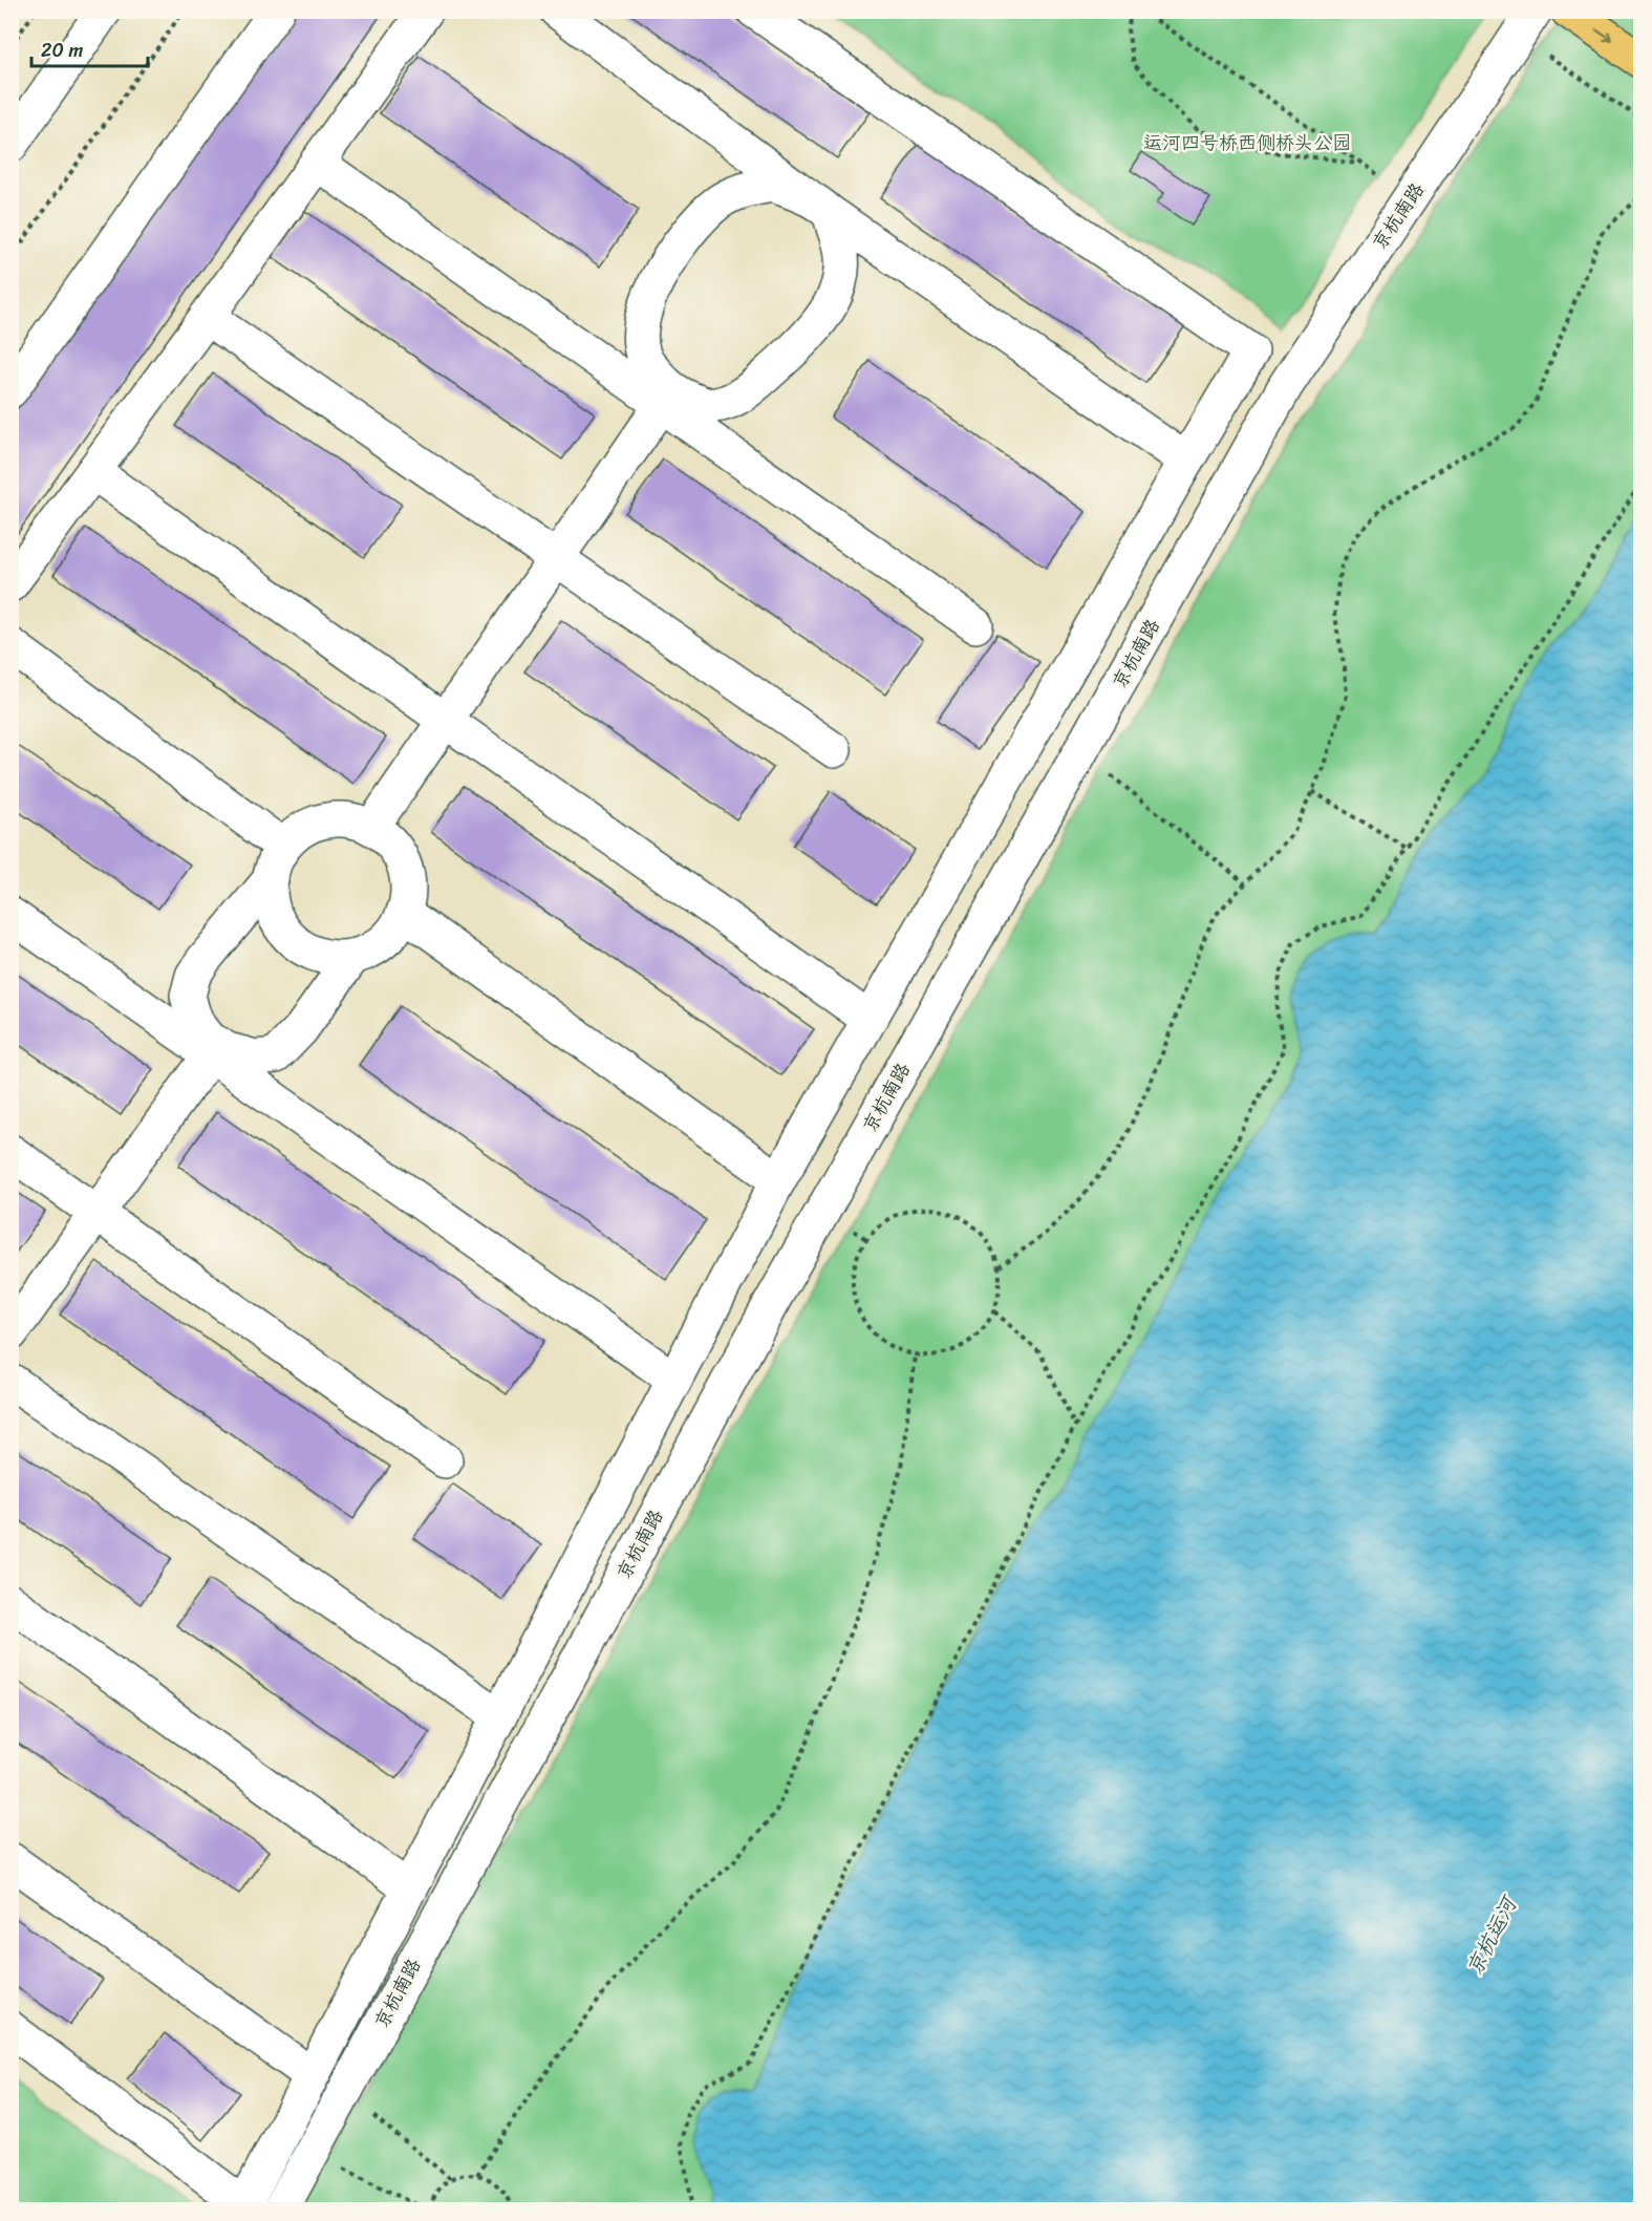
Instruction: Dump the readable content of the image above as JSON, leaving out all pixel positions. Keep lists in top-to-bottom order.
{
  "streets": {
    "street": ["京杭南路"]
  },
  "water": ["京杭运河"],
  "parks": ["运河四号桥西侧桥头公园"],
  "scale_bar": "20 m"
}
